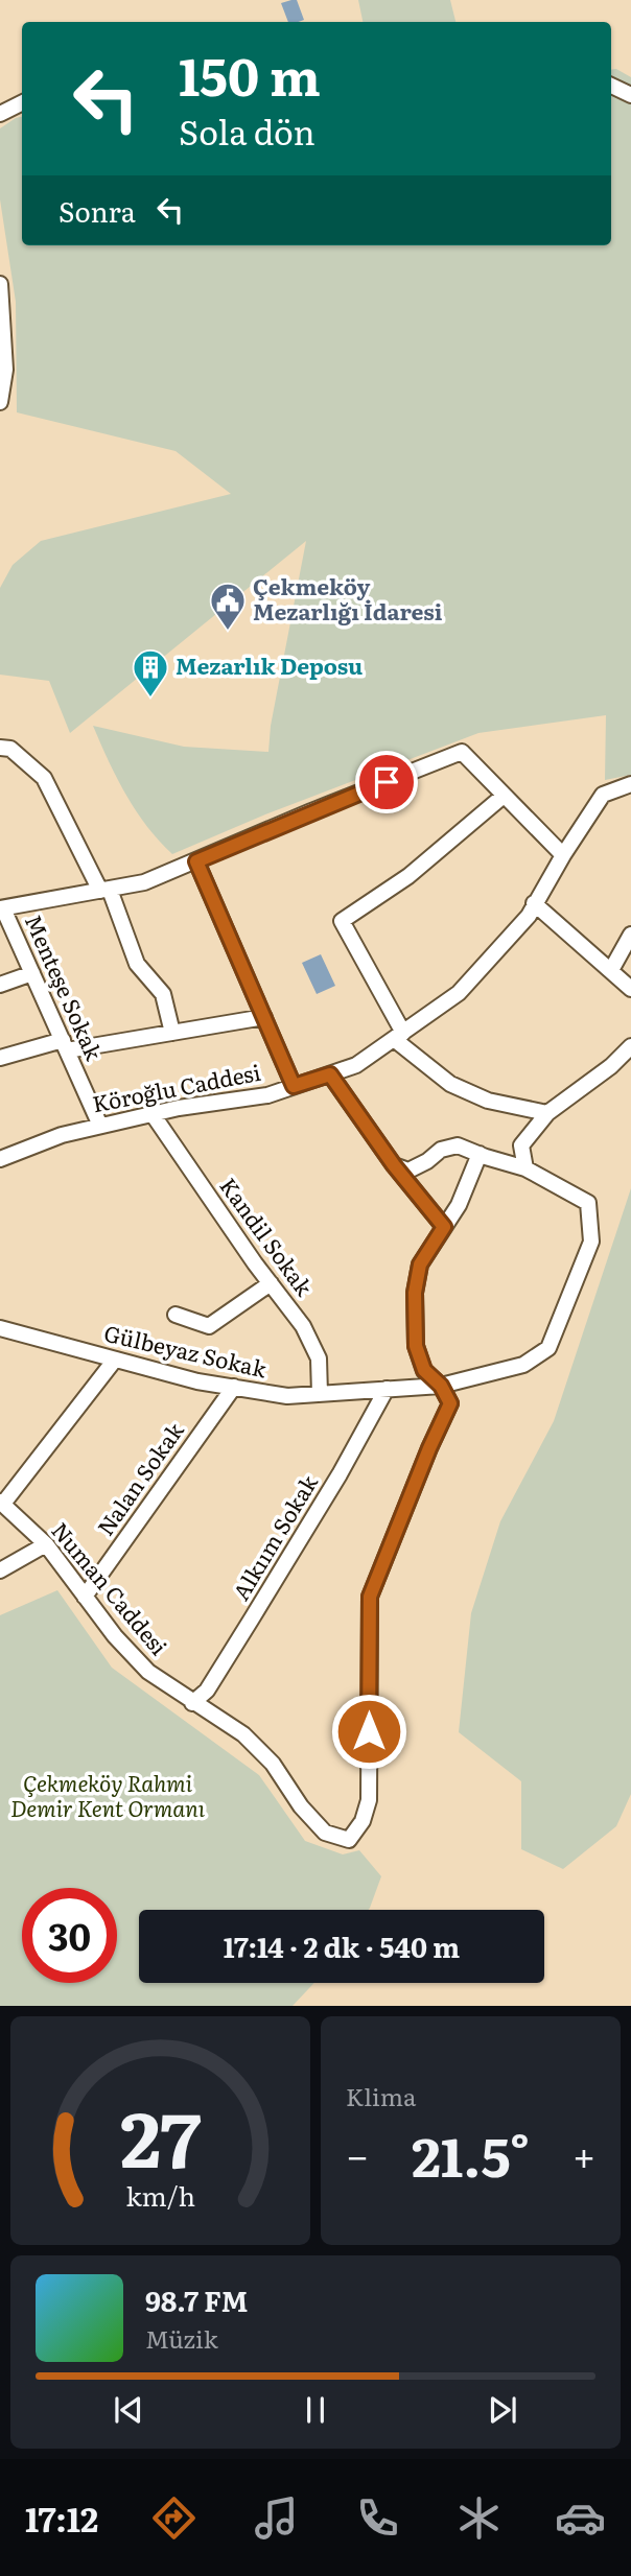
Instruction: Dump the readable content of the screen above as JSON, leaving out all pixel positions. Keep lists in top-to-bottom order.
{
  "streets": {
    "street": [
      "Menteşe Sokak",
      "Köroğlu Caddesi",
      "Kandil Sokak",
      "Gülbeyaz Sokak",
      "Nalan Sokak",
      "Alkıım Sokak",
      "Numan Caddesi"
    ]
  },
  "crossings": [
    ["Menteşe Sokak", "Köroğlu Caddesi"],
    ["Köroğlu Caddesi", "Kandil Sokak"],
    ["Kandil Sokak", "Gülbeyaz Sokak"],
    ["Gülbeyaz Sokak", "Nalan Sokak"],
    ["Gülbeyaz Sokak", "Alkıım Sokak"],
    ["Gülbeyaz Sokak", "Numan Caddesi"],
    ["Nalan Sokak", "Numan Caddesi"],
    ["Alkıım Sokak", "Numan Caddesi"]
  ],
  "parks": ["Çekmeköy Rahmi Demir Kent Ormanı"],
  "places": {
    "public building": ["Çekmeköy Mezarlığı İdaresi"],
    "building": ["Mezarlık Deposu"]
  },
  "page": {
    "turn": ["150 m", "Sola dön"],
    "then": "Sonra",
    "limit": "30",
    "trip": "17:14 · 2 dk · 540 m",
    "tile": "Klima",
    "heat": ["−", "21.5°", "+"],
    "song": ["98.7 FM", "Müzik"],
    "tabs": "17:12",
    "gauge": ["27", "km/h"]
  }
}
